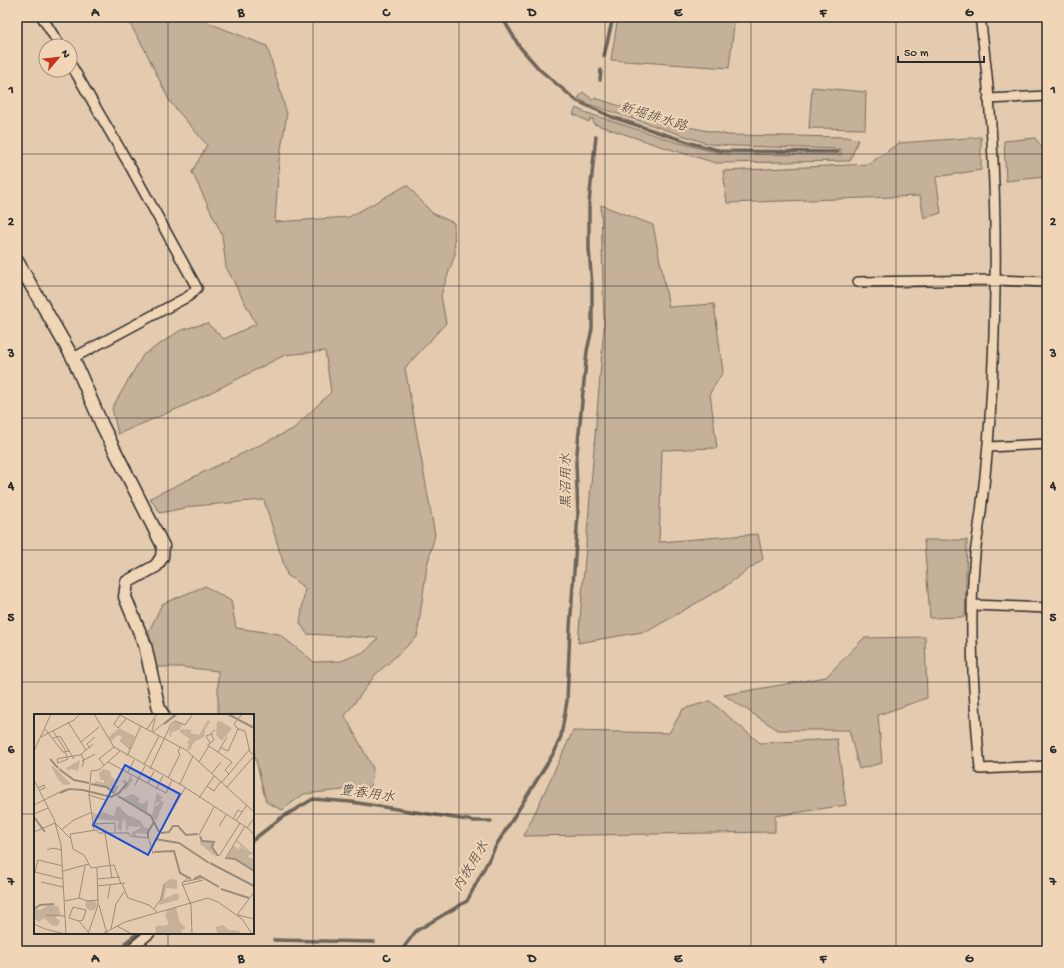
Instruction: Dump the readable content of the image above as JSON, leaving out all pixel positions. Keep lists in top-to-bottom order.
{
  "water": [
    "新堀排水路",
    "黒沼用水",
    "豊春用水",
    "内牧用水"
  ],
  "scale_bar": "50 m",
  "north": "top right",
  "grid": {
    "columns": [
      "A",
      "B",
      "C",
      "D",
      "E",
      "F",
      "G"
    ],
    "rows": [
      "1",
      "2",
      "3",
      "4",
      "5",
      "6",
      "7"
    ]
  }
}
